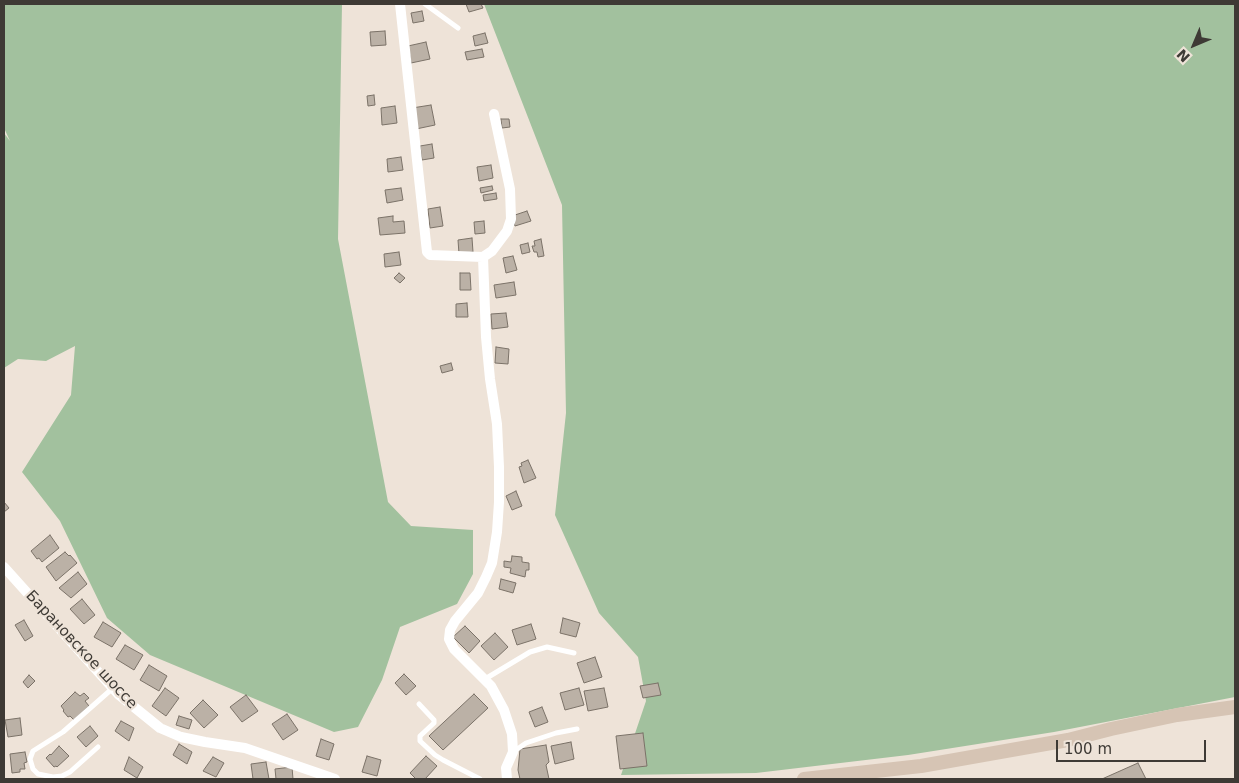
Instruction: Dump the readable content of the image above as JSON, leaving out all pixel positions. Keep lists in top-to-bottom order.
{
  "streets": {
    "street": ["Барановское шоссе"]
  },
  "scale_bar": "100 m",
  "north": "bottom left"
}
